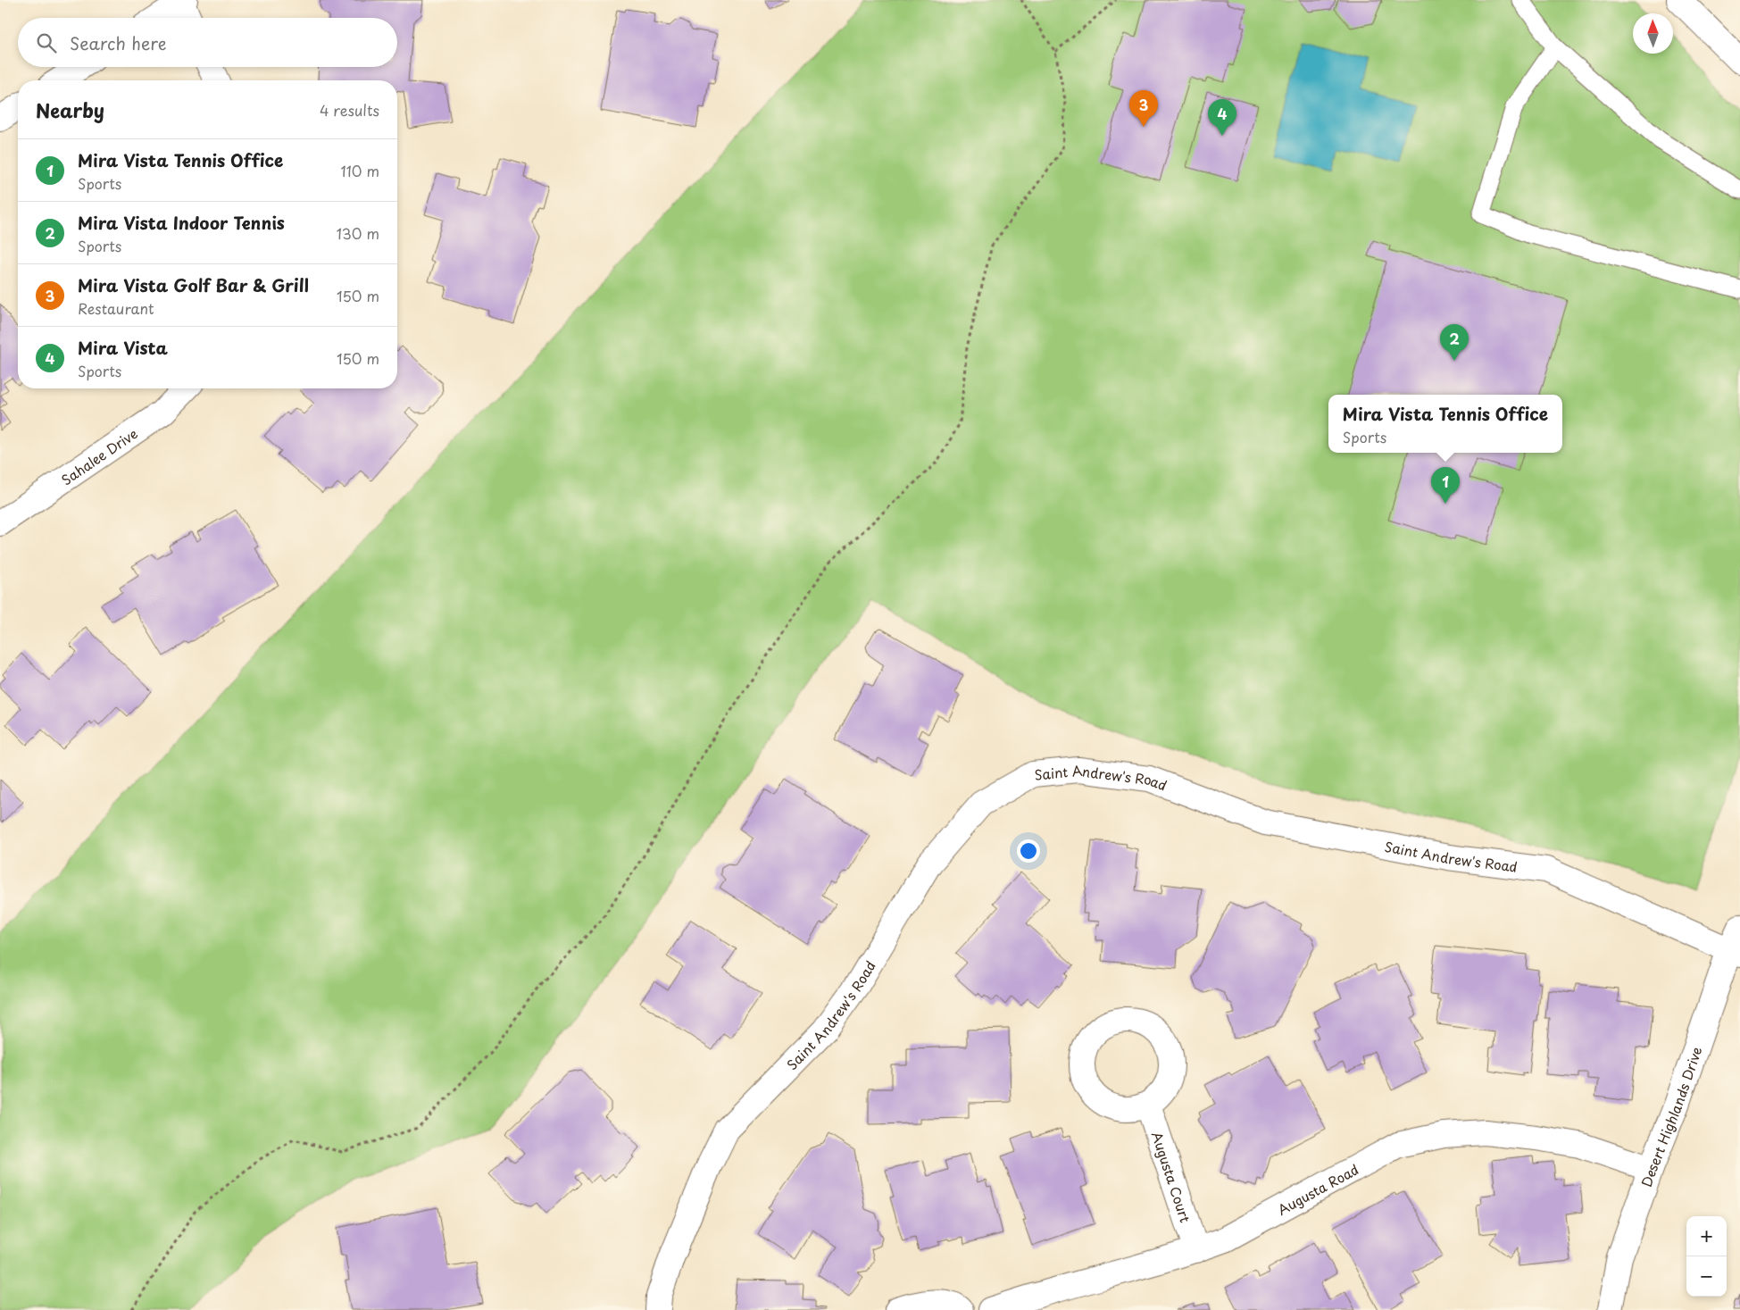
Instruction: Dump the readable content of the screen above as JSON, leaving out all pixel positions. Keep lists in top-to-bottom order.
{
  "streets": {
    "street": [
      "Sahalee Drive",
      "Saint Andrew's Road",
      "Desert Highlands Drive",
      "Augusta Court",
      "Augusta Road"
    ]
  },
  "crossings": [
    ["Saint Andrew's Road", "Desert Highlands Drive"],
    ["Desert Highlands Drive", "Augusta Road"],
    ["Augusta Court", "Augusta Road"]
  ],
  "north": "top",
  "page": {
    "search": "Search here",
    "heading": ["Nearby", "4 results"],
    "pins": [
      "3",
      "4",
      "2",
      "1"
    ],
    "list": [
      {
        "mark": "1",
        "name": "Mira Vista Tennis Office",
        "note": "Sports",
        "value": "110 m"
      },
      {
        "mark": "2",
        "name": "Mira Vista Indoor Tennis",
        "note": "Sports",
        "value": "130 m"
      },
      {
        "mark": "3",
        "name": "Mira Vista Golf Bar & Grill",
        "note": "Restaurant",
        "value": "150 m"
      },
      {
        "mark": "4",
        "name": "Mira Vista",
        "note": "Sports",
        "value": "150 m"
      }
    ],
    "popup": ["Mira Vista Tennis Office", "Sports"],
    "map_buttons": ["+", "−"]
  }
}
